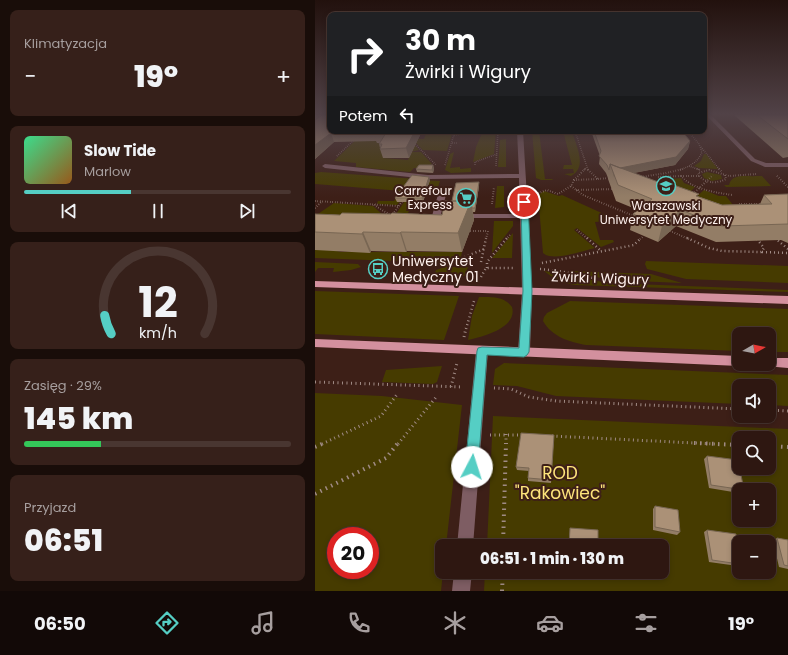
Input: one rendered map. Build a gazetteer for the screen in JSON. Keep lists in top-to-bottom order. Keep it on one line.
{"streets":{"main road":["Żwirki i Wigury"]},"parks":["ROD \"Rakowiec\""],"places":{"school or university":["Warszawski Uniwersytet Medyczny"],"supermarket":["Carrefour Express"],"bus stop":["Uniwersytet Medyczny 01"]},"north":"right","page":{"tile":["Klimatyzacja",["Zasięg · 29%","145 km"],["Przyjazd","06:51"]],"turn":["30 m","Żwirki i Wigury"],"heat":["−","19°","+"],"then":"Potem","song":["Slow Tide","Marlow"],"map_buttons":["+","−"],"limit":"20","trip":"06:51 · 1 min · 130 m","tabs":["06:50","19°"],"gauge":["12","km/h"]}}
